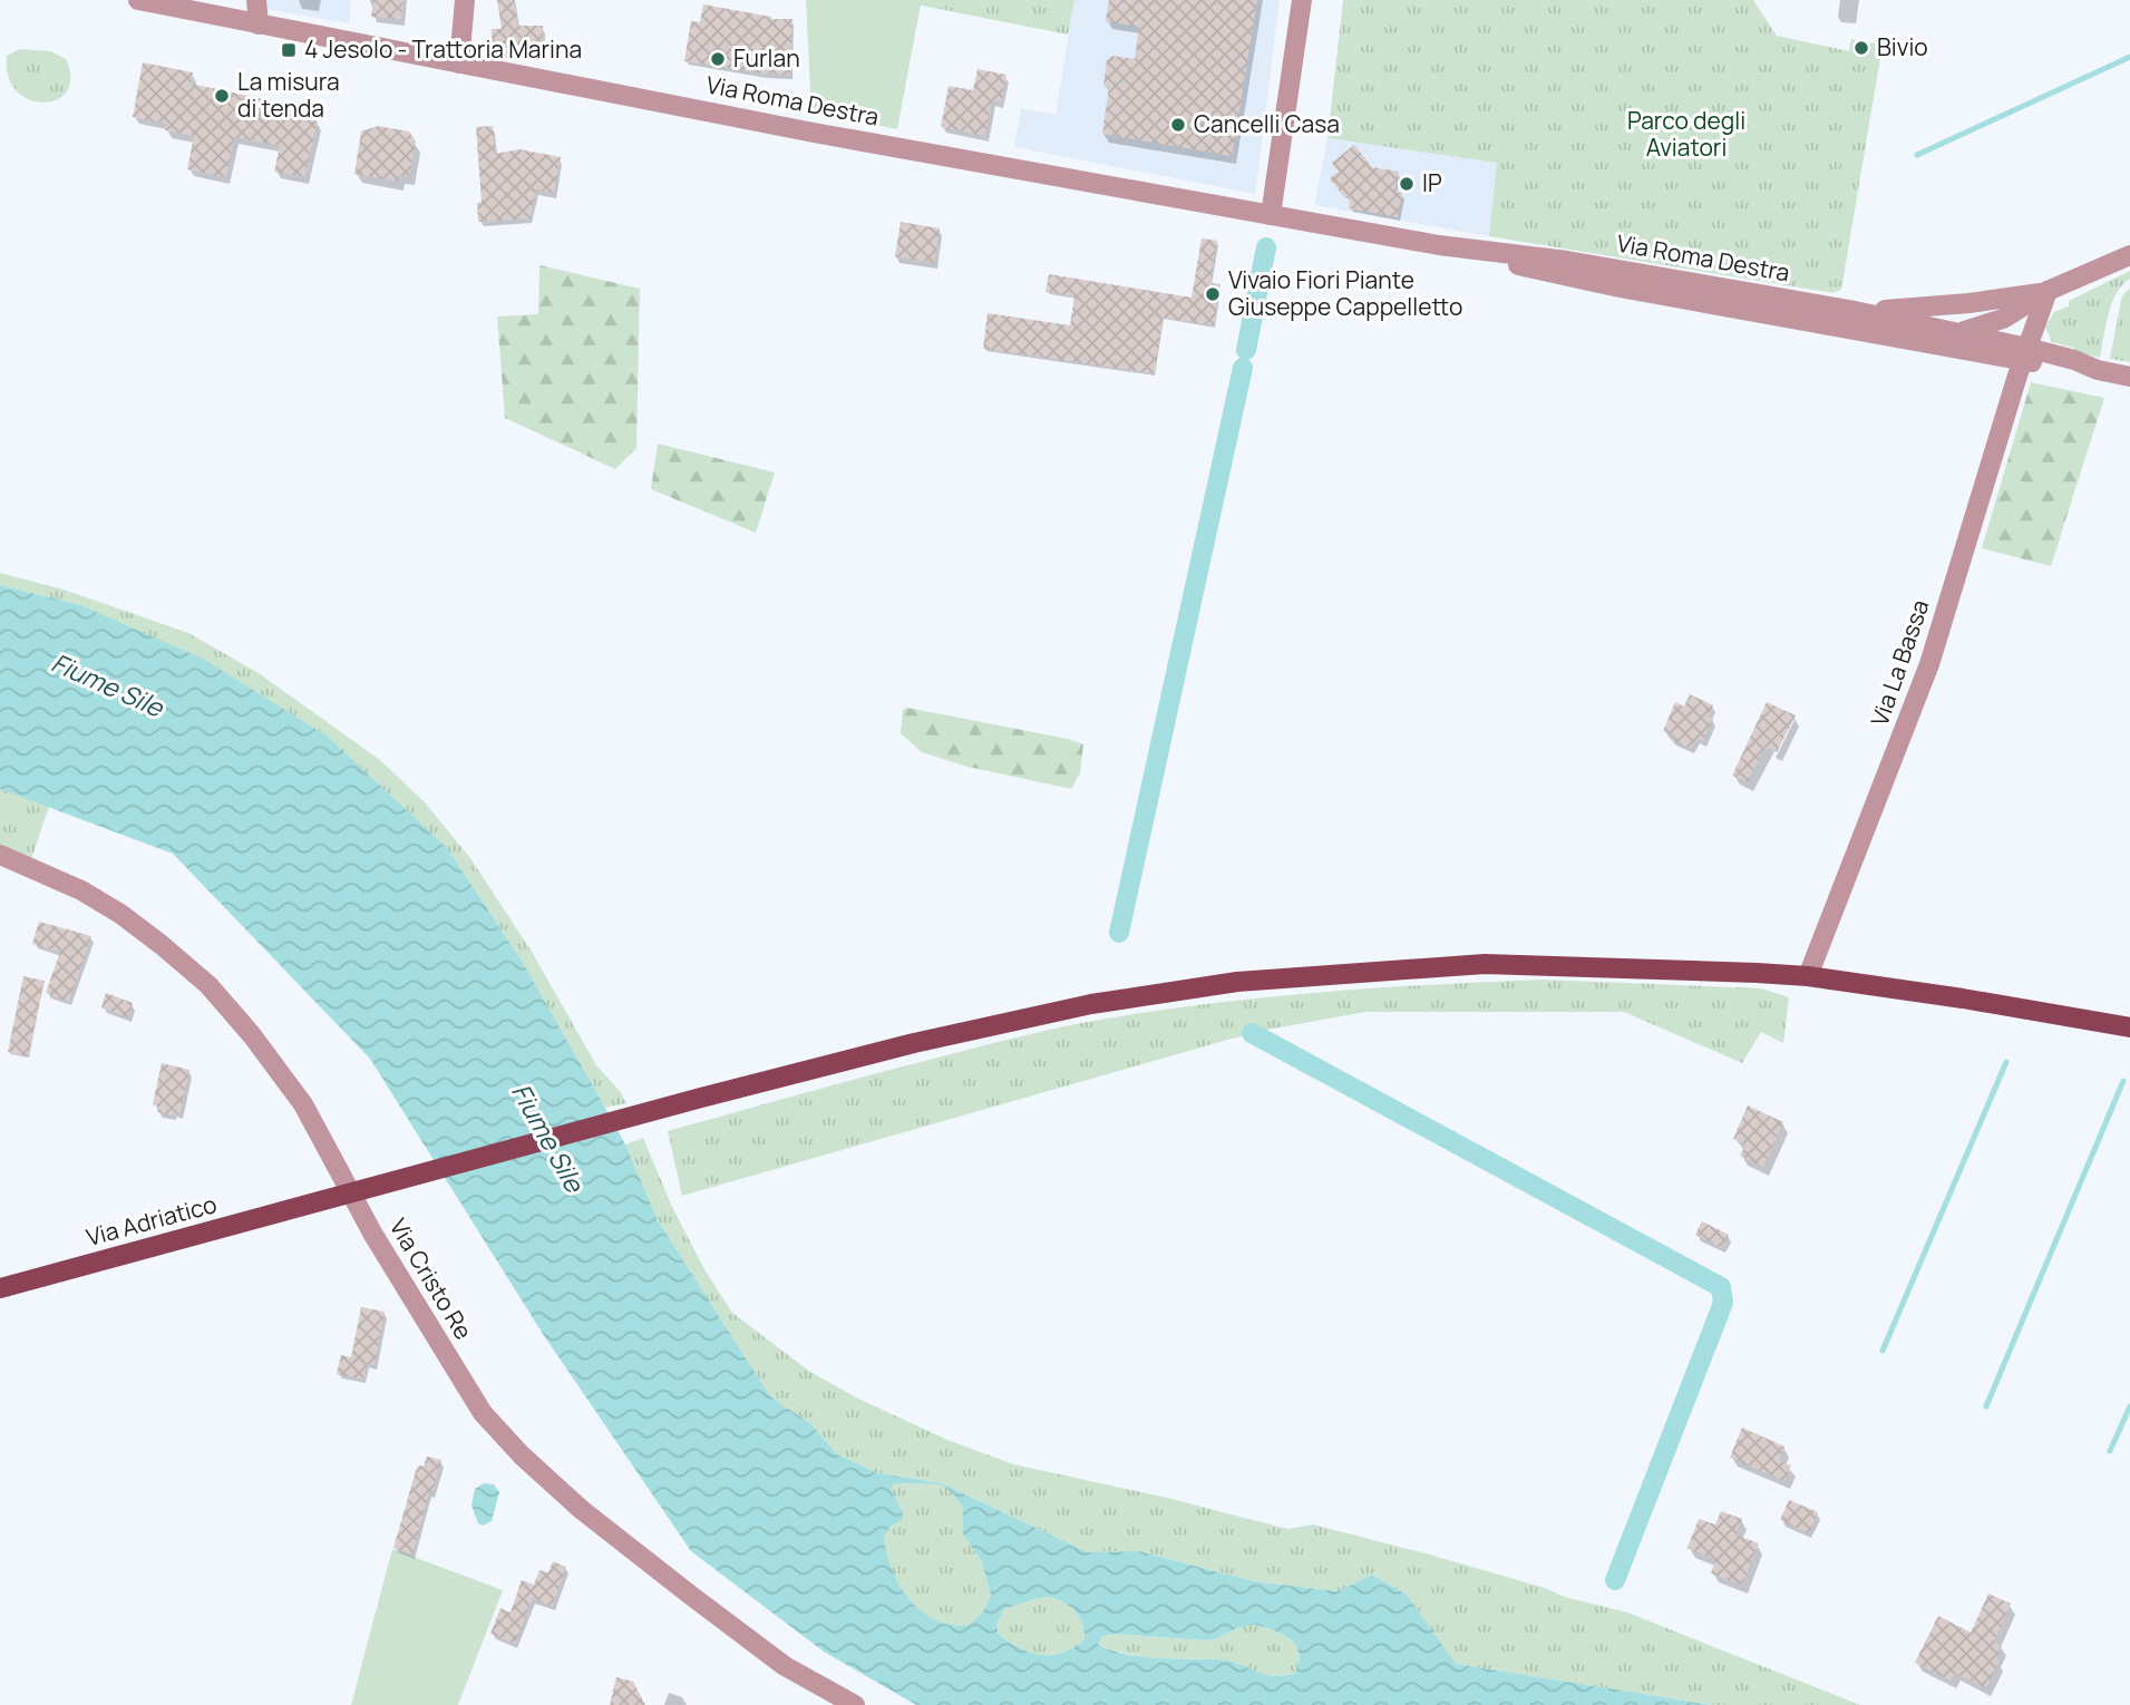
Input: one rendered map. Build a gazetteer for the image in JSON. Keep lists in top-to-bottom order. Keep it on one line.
{"streets":{"main road":["Via Adriatico"],"street":["Via Roma Destra","Via La Bassa","Via Cristo Re"]},"crossings":[["Via Roma Destra","Via La Bassa"],["Via La Bassa","Via Adriatico"]],"water":["Fiume Sile"],"parks":["Parco degli Aviatori"],"places":{"other":["Bivio","Furlan","La misura di tenda","Cancelli Casa","IP","Vivaio Fiori Piante Giuseppe Cappelletto"],"transit":["4 Jesolo - Trattoria Marina"]}}
